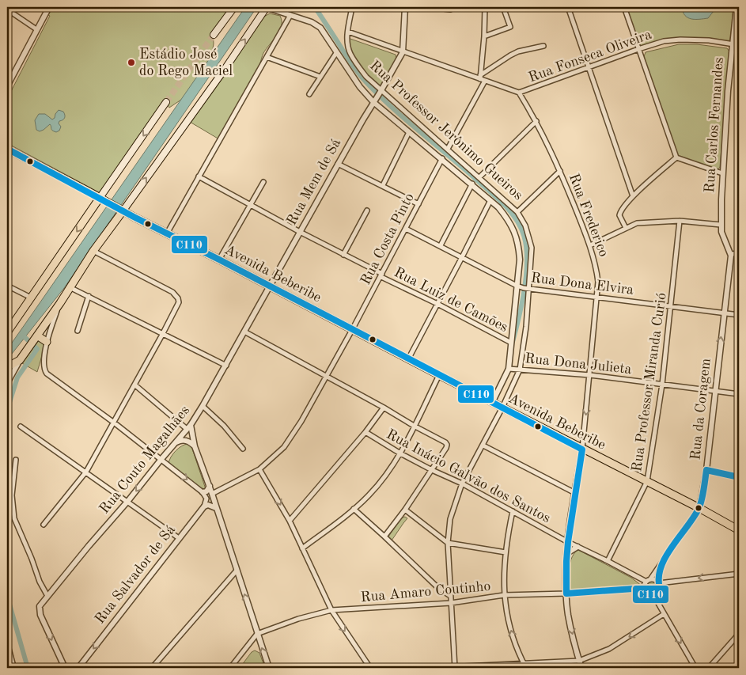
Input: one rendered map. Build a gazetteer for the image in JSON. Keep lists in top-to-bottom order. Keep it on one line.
{"streets":{"main road":["Avenida Beberibe"],"street":["Rua Fonseca Oliveira","Rua Carlos Fernandes","Rua Professor Jerônimo Gueiros","Rua Mem de Sá","Rua Frederico","Rua Costa Pinto","Rua Dona Elvira","Rua Luiz de Camões","Rua Dona Julieta","Rua Professor Miranda Curió","Rua da Coragem","Rua Couto Magalhães","Rua Inácio Galvão dos Santos","Rua Salvador de Sá","Rua Amaro Coutinho"]},"crossings":[["Rua Fonseca Oliveira","Rua Carlos Fernandes"],["Rua Fonseca Oliveira","Rua Frederico"],["Rua Carlos Fernandes","Rua da Coragem"],["Rua Professor Jerônimo Gueiros","Rua Mem de Sá"],["Rua Professor Jerônimo Gueiros","Rua Costa Pinto"],["Rua Professor Jerônimo Gueiros","Avenida Beberibe"],["Rua Professor Jerônimo Gueiros","Rua Dona Elvira"],["Rua Professor Jerônimo Gueiros","Rua Luiz de Camões"],["Rua Professor Jerônimo Gueiros","Rua Dona Julieta"],["Rua Professor Jerônimo Gueiros","Rua Inácio Galvão dos Santos"],["Rua Professor Jerônimo Gueiros","Rua Amaro Coutinho"],["Rua Mem de Sá","Avenida Beberibe"],["Rua Mem de Sá","Rua Luiz de Camões"],["Rua Mem de Sá","Rua Couto Magalhães"],["Rua Frederico","Avenida Beberibe"],["Rua Frederico","Rua Dona Elvira"],["Rua Frederico","Rua Dona Julieta"],["Rua Costa Pinto","Avenida Beberibe"],["Rua Costa Pinto","Rua Luiz de Camões"],["Avenida Beberibe","Rua Professor Miranda Curió"],["Avenida Beberibe","Rua da Coragem"],["Avenida Beberibe","Rua Couto Magalhães"],["Rua Dona Elvira","Rua Professor Miranda Curió"],["Rua Dona Elvira","Rua da Coragem"],["Rua Dona Julieta","Rua Professor Miranda Curió"],["Rua Dona Julieta","Rua da Coragem"],["Rua Professor Miranda Curió","Rua Inácio Galvão dos Santos"],["Rua Inácio Galvão dos Santos","Rua Amaro Coutinho"]],"one_way":["Rua Salvador de Sá"],"places":["Estádio José do Rego Maciel"],"lines":["transit line C110"]}
